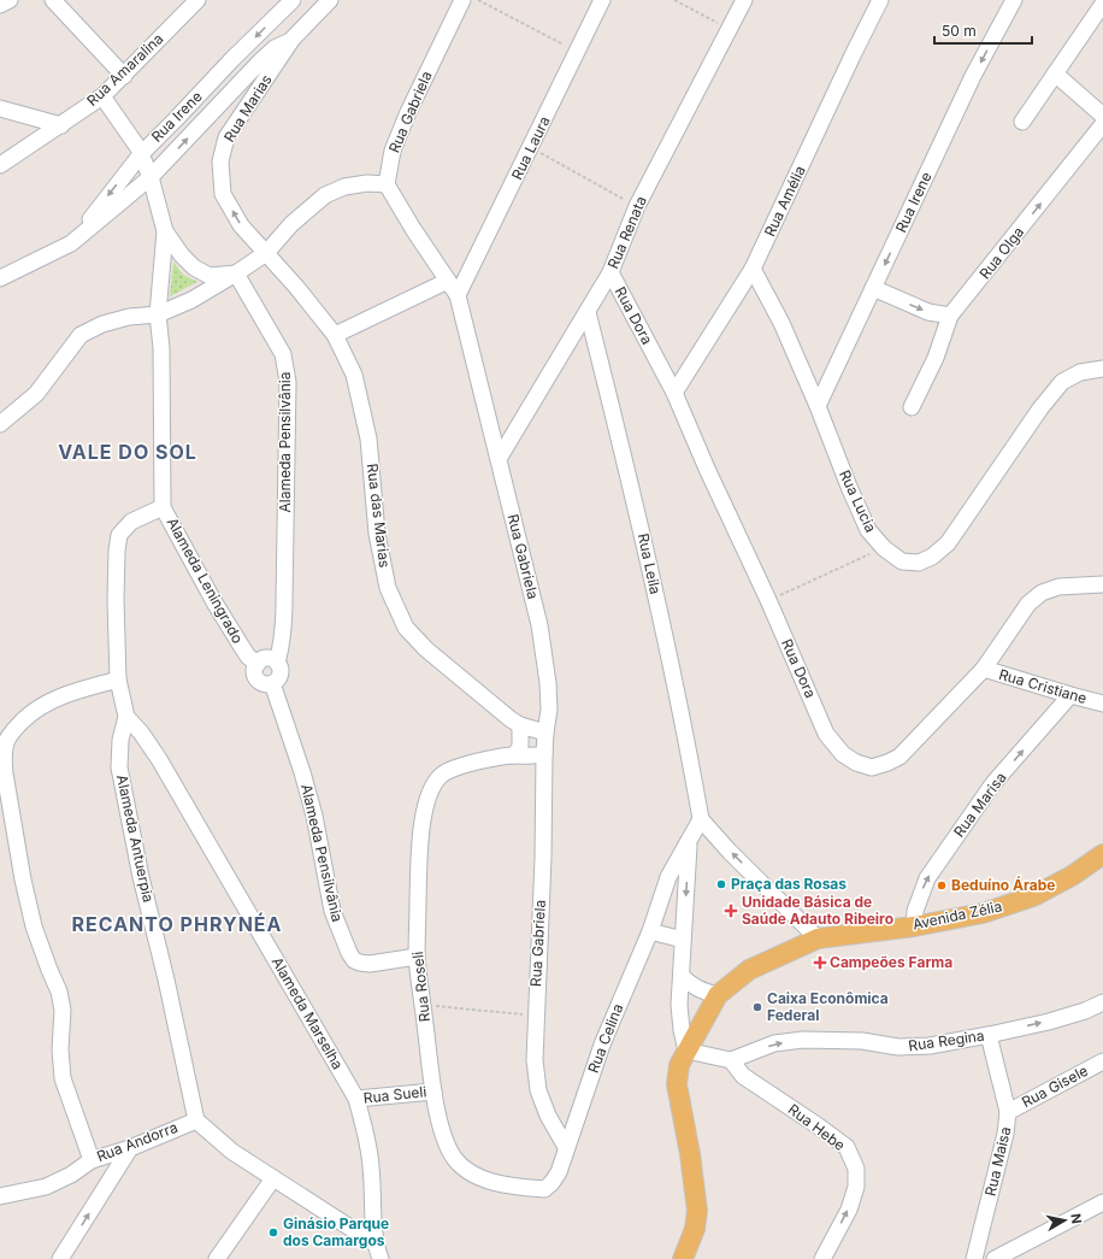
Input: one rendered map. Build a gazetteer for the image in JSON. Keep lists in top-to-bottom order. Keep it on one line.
{"streets":{"main road":["Avenida Zélia"],"street":["Rua Amaralina","Rua Marias","Rua Gabriela","Rua Irene","Rua Laura","Rua Amélia","Rua Renata","Rua Olga","Rua Dora","Alameda Pensilvânia","Rua Lucia","Rua das Marias","Rua Leila","Alameda Leningrado","Rua Cristiane","Rua Marisa","Alameda Antuerpia","Rua Roseli","Alameda Marselha","Rua Celina","Rua Regina","Rua Gisele","Rua Sueli","Rua Hebe","Rua Andorra","Rua Maisa"]},"crossings":[["Rua Marias","Rua Irene"],["Rua Marias","Rua das Marias"],["Rua Gabriela","Rua Laura"],["Rua Gabriela","Rua Renata"],["Rua Gabriela","Rua das Marias"],["Rua Gabriela","Rua Roseli"],["Rua Gabriela","Rua Celina"],["Rua Irene","Rua Lucia"],["Rua Amélia","Rua Dora"],["Rua Amélia","Rua Lucia"],["Rua Renata","Rua Dora"],["Rua Renata","Rua Leila"],["Rua Dora","Rua Cristiane"],["Alameda Pensilvânia","Alameda Leningrado"],["Alameda Pensilvânia","Rua Roseli"],["Rua Leila","Rua Celina"],["Alameda Leningrado","Alameda Antuerpia"],["Rua Cristiane","Rua Marisa"],["Rua Marisa","Avenida Zélia"],["Alameda Antuerpia","Alameda Marselha"],["Alameda Antuerpia","Rua Andorra"],["Rua Roseli","Rua Celina"],["Rua Roseli","Rua Sueli"],["Alameda Marselha","Rua Sueli"],["Rua Regina","Rua Hebe"],["Rua Regina","Rua Maisa"],["Rua Gisele","Rua Maisa"]],"one_way":["Rua Marias","Rua Olga","Rua Marisa","Rua Regina","Rua Hebe"],"districts":["VALE DO SOL","RECANTO PHRYNÉA"],"places":{"other":["Praça das Rosas","Beduíno Árabe","Caixa Econômica Federal","Ginásio Parque dos Camargos"],"health":["Unidade Básica de Saúde Adauto Ribeiro","Campeões Farma"]},"scale_bar":"50 m","north":"right"}
